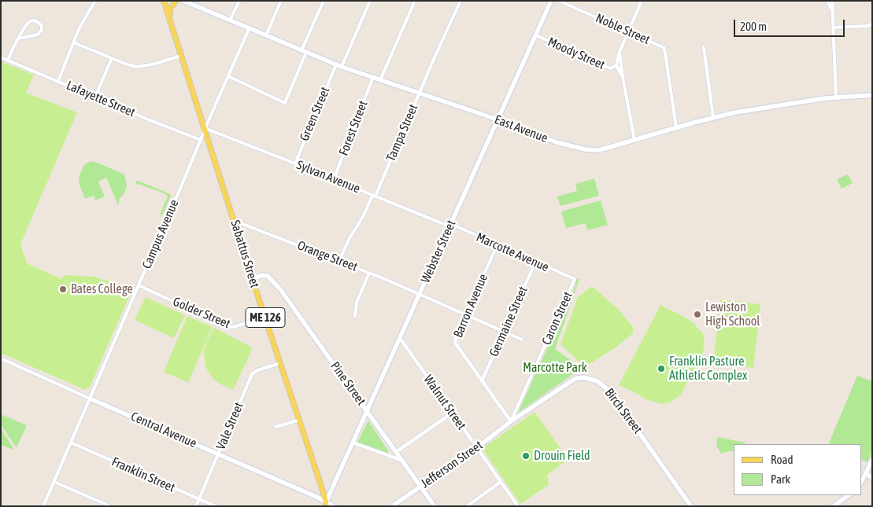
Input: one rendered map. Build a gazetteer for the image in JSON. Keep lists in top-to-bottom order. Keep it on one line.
{"streets":{"main road":["Sabattus Street","ME 126"],"street":["Noble Street","Moody Street","Lafayette Street","Green Street","Forest Street","East Avenue","Tampa Street","Sylvan Avenue","Campus Avenue","Webster Street","Marcotte Avenue","Orange Street","Barron Avenue","Golder Street","Caron Street","Germaine Street","Pine Street","Walnut Street","Birch Street","Vale Street","Central Avenue","Jefferson Street","Franklin Street"]},"crossings":[["Noble Street","East Avenue"],["Moody Street","Webster Street"],["Lafayette Street","Campus Avenue"],["Green Street","East Avenue"],["Green Street","Sylvan Avenue"],["Forest Street","East Avenue"],["Forest Street","Sylvan Avenue"],["East Avenue","Tampa Street"],["East Avenue","Campus Avenue"],["East Avenue","Webster Street"],["Tampa Street","Sylvan Avenue"],["Tampa Street","Orange Street"],["Sylvan Avenue","Campus Avenue"],["Sylvan Avenue","Webster Street"],["Sylvan Avenue","Marcotte Avenue"],["Sylvan Avenue","Sabattus Street"],["Campus Avenue","Sabattus Street"],["Campus Avenue","Golder Street"],["Campus Avenue","Central Avenue"],["Campus Avenue","Franklin Street"],["Webster Street","Marcotte Avenue"],["Webster Street","Sabattus Street"],["Webster Street","Orange Street"],["Webster Street","Pine Street"],["Webster Street","Walnut Street"],["Webster Street","Central Avenue"],["Marcotte Avenue","Barron Avenue"],["Marcotte Avenue","Caron Street"],["Marcotte Avenue","Germaine Street"],["Sabattus Street","Orange Street"],["Sabattus Street","Golder Street"],["Sabattus Street","Pine Street"],["Sabattus Street","Vale Street"],["Sabattus Street","Central Avenue"],["Orange Street","Barron Avenue"],["Orange Street","Germaine Street"],["Barron Avenue","Caron Street"],["Barron Avenue","Germaine Street"],["Barron Avenue","Birch Street"],["Barron Avenue","Jefferson Street"],["Caron Street","Birch Street"],["Caron Street","Jefferson Street"],["Pine Street","Jefferson Street"],["Walnut Street","Jefferson Street"],["Birch Street","Jefferson Street"],["Vale Street","Central Avenue"],["Vale Street","Franklin Street"]],"parks":["Marcotte Park"],"places":["Bates College","Lewiston High School","Franklin Pasture Athletic Complex","Drouin Field"],"legend":["Road","Park"],"scale_bar":"200 m"}
